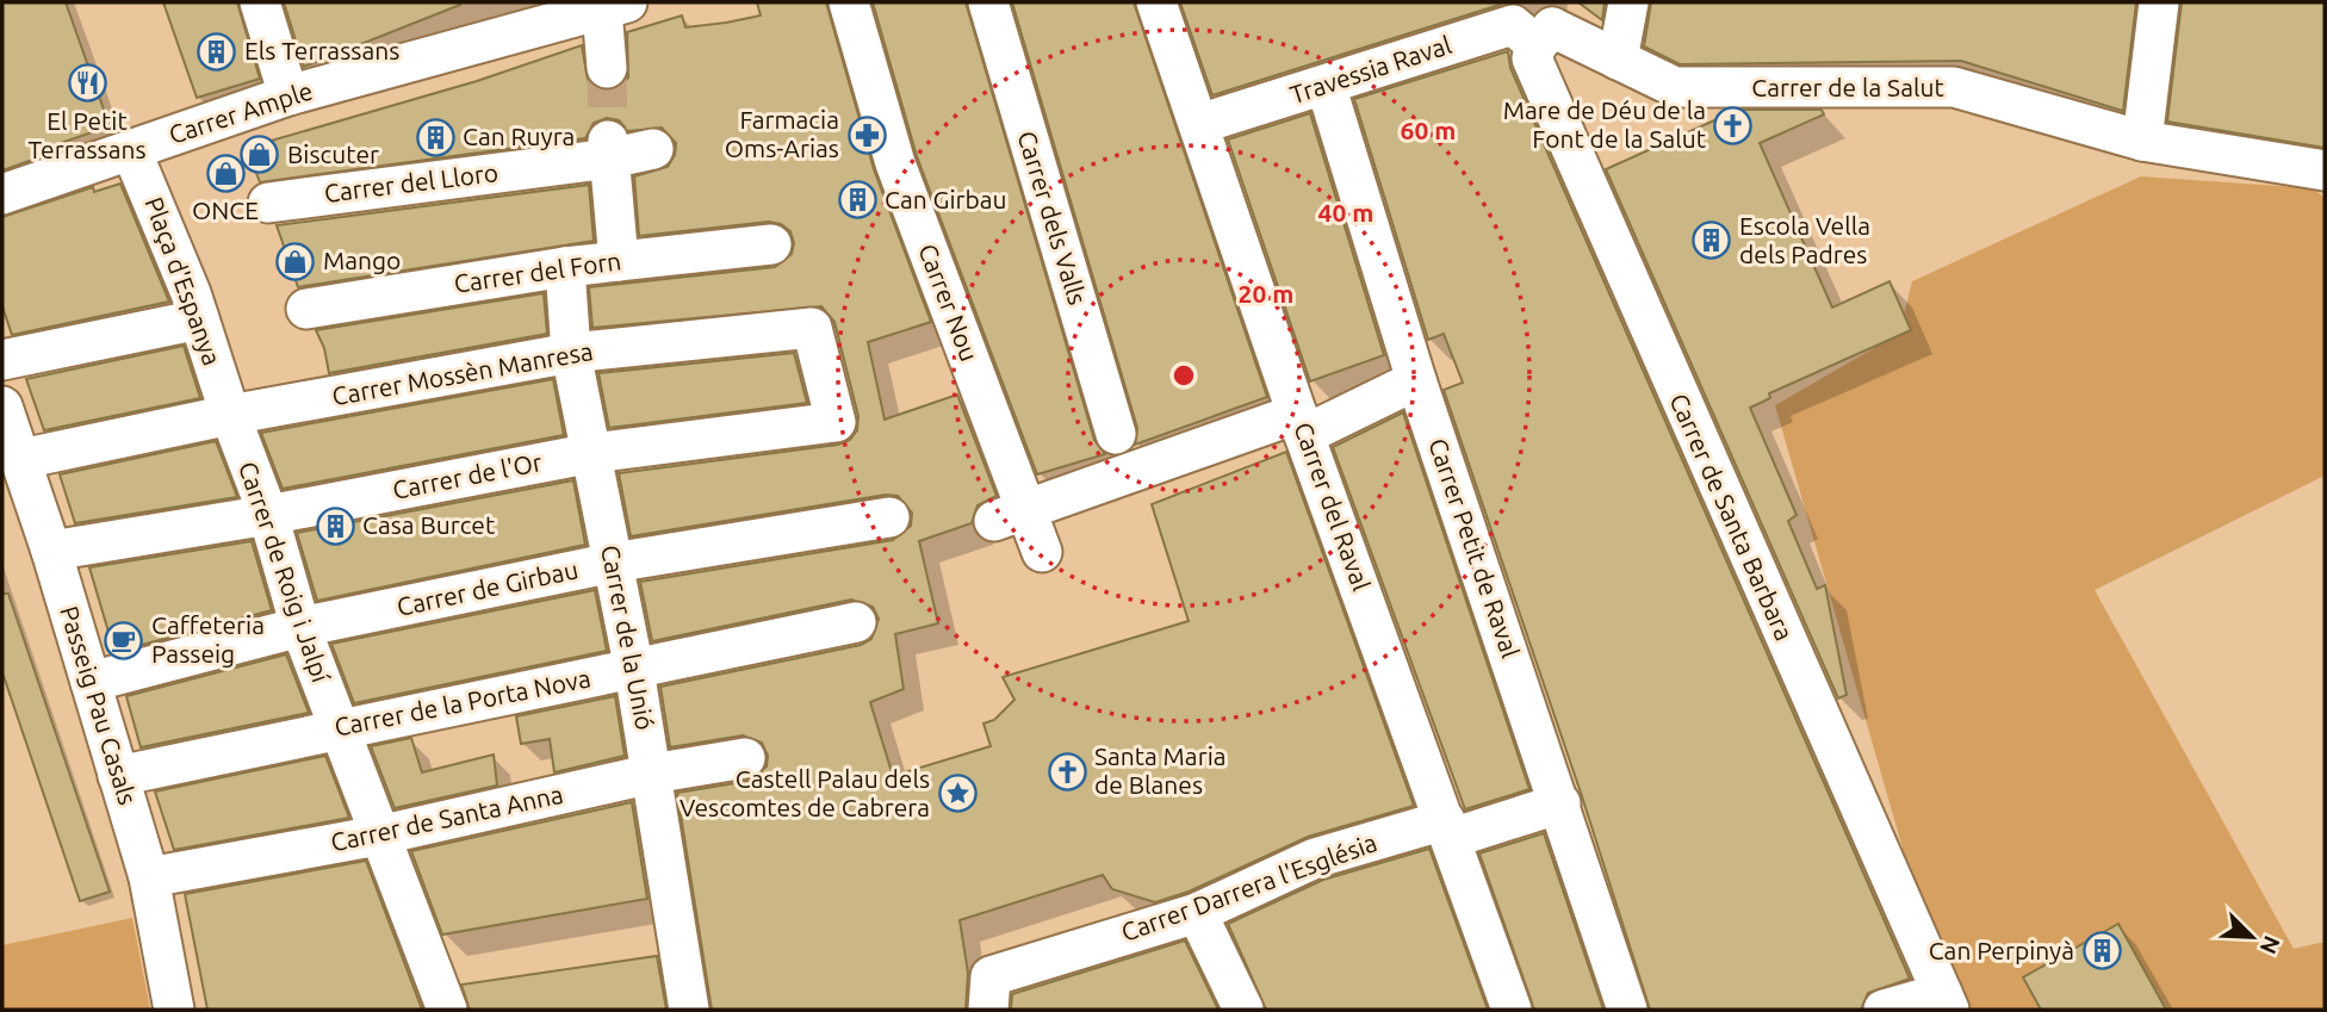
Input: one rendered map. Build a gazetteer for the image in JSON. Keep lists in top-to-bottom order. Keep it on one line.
{"streets":{"street":["Travessia Raval","Carrer de la Salut","Carrer Ample","Carrer del Lloro","Carrer dels Valls","Carrer del Forn","Plaça d'Espanya","Carrer Nou","Carrer Mossèn Manresa","Carrer de l'Or","Carrer del Raval","Carrer de Santa Barbara","Carrer Petit de Raval","Carrer de Roig i Jalpí","Carrer de Girbau","Carrer de la Unió","Carrer de la Porta Nova","Passeig Pau Casals","Carrer de Santa Anna","Carrer Darrera l'Església"]},"crossings":[["Travessia Raval","Carrer de la Salut"],["Travessia Raval","Carrer del Raval"],["Travessia Raval","Carrer de Santa Barbara"],["Travessia Raval","Carrer Petit de Raval"],["Carrer de la Salut","Carrer de Santa Barbara"],["Carrer Ample","Plaça d'Espanya"],["Carrer del Forn","Carrer de la Unió"],["Plaça d'Espanya","Carrer Mossèn Manresa"],["Plaça d'Espanya","Carrer de Roig i Jalpí"],["Carrer Mossèn Manresa","Carrer de l'Or"],["Carrer Mossèn Manresa","Carrer de Roig i Jalpí"],["Carrer Mossèn Manresa","Carrer de la Unió"],["Carrer Mossèn Manresa","Passeig Pau Casals"],["Carrer de l'Or","Carrer de Roig i Jalpí"],["Carrer de l'Or","Carrer de la Unió"],["Carrer de l'Or","Passeig Pau Casals"],["Carrer del Raval","Carrer Darrera l'Església"],["Carrer Petit de Raval","Carrer Darrera l'Església"],["Carrer de Roig i Jalpí","Carrer de Girbau"],["Carrer de Roig i Jalpí","Carrer de la Porta Nova"],["Carrer de Roig i Jalpí","Carrer de Santa Anna"],["Carrer de Girbau","Carrer de la Unió"],["Carrer de Girbau","Passeig Pau Casals"],["Carrer de la Unió","Carrer de la Porta Nova"],["Carrer de la Unió","Carrer de Santa Anna"],["Carrer de la Porta Nova","Passeig Pau Casals"],["Passeig Pau Casals","Carrer de Santa Anna"]],"places":{"building":["Els Terrassans","Can Ruyra","Can Girbau","Escola Vella dels Padres","Casa Burcet","Can Perpinyà"],"restaurant":["El Petit Terrassans"],"church":["Mare de Déu de la Font de la Salut","Santa Maria de Blanes"],"pharmacy":["Farmacia Oms-Arias"],"shop":["Biscuter","ONCE","Mango"],"cafe":["Caffeteria Passeig"],"place":["Castell Palau dels Vescomtes de Cabrera"]},"north":"bottom right","rings":["60 m","40 m","20 m"]}
